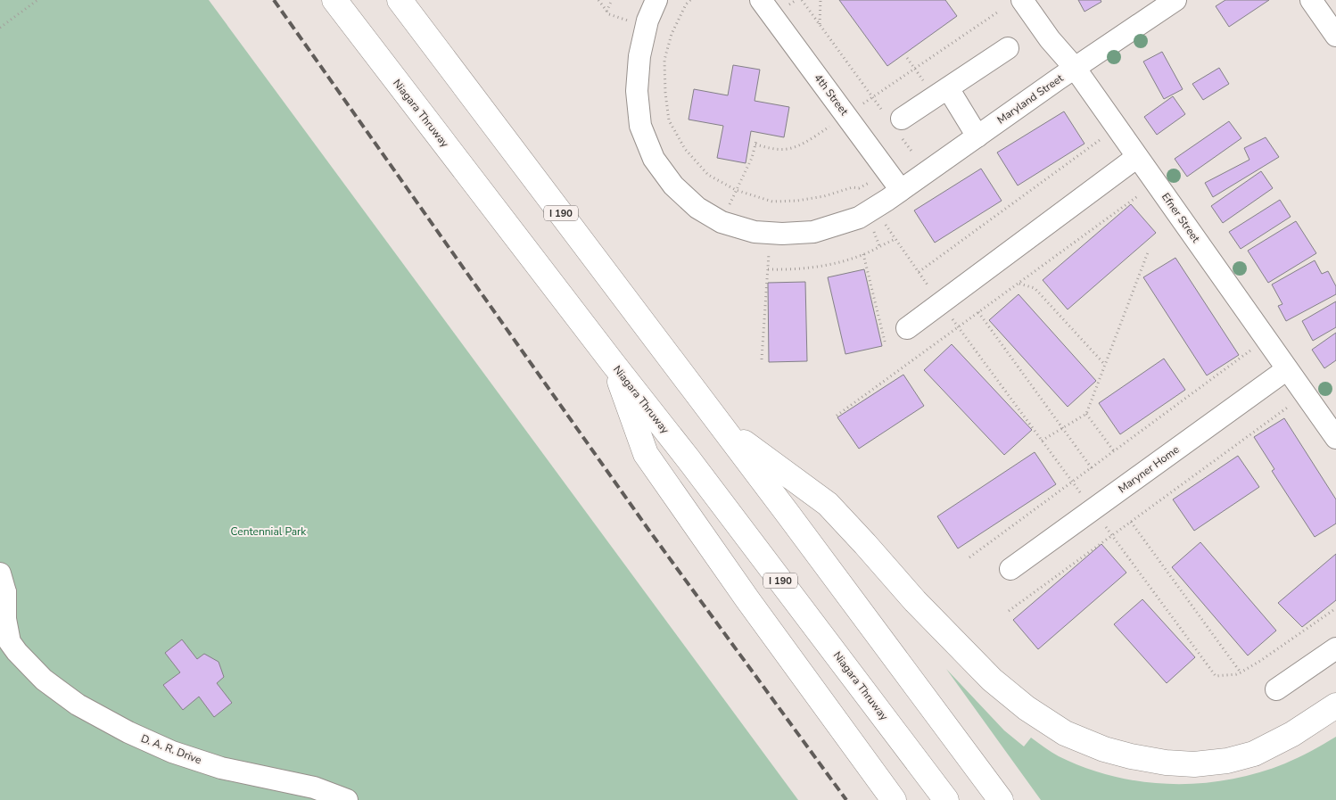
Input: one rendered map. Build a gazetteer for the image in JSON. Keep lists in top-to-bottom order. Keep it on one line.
{"streets":{"highway":["Niagara Thruway","I 190"],"street":["4th Street","Maryland Street","Efner Street","Maryner Home","D. A. R. Drive"]},"crossings":[["4th Street","Maryland Street"],["Maryland Street","Efner Street"],["Efner Street","Maryner Home"]],"parks":["Centennial Park"]}
